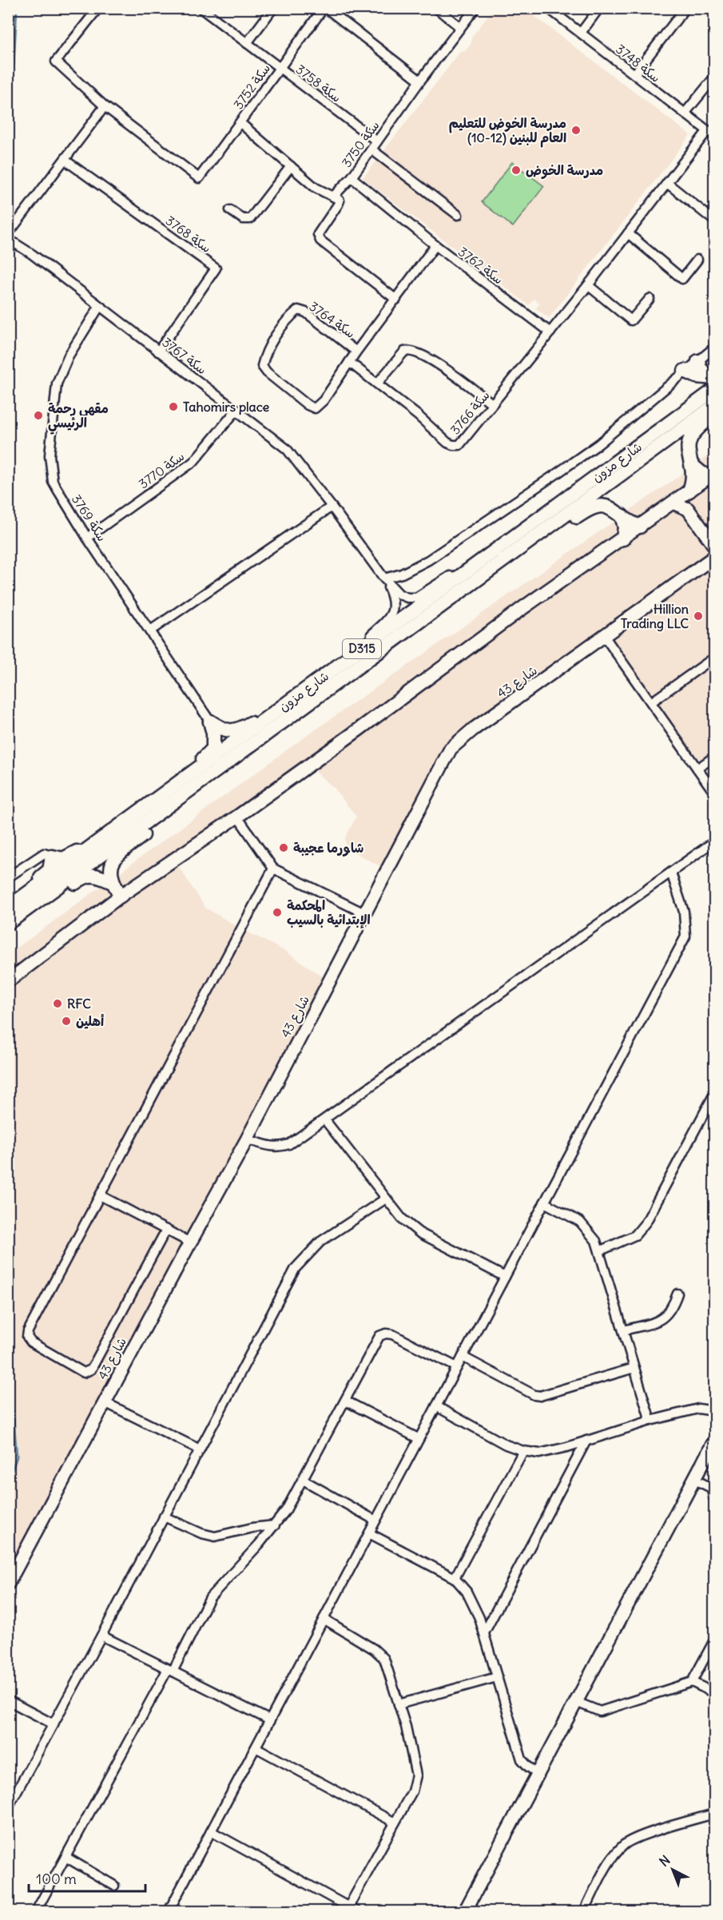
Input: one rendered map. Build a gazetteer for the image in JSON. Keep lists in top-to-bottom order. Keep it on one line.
{"streets":{"main road":["شارع مزون","D315"],"street":["سكة 3748","سكة 3758","سكة 3752","سكة 3750","سكة 3768","سكة 3762","سكة 3764","سكة 3767","سكة 3766","سكة 3770","سكة 3769","شارع 43"]},"crossings":[["سكة 3758","سكة 3752"],["سكة 3758","سكة 3750"],["سكة 3750","سكة 3762"],["سكة 3768","سكة 3767"],["سكة 3762","سكة 3764"],["سكة 3762","سكة 3766"],["سكة 3764","سكة 3766"],["سكة 3767","سكة 3770"],["سكة 3767","سكة 3769"],["سكة 3770","سكة 3769"]],"places":["مدرسة الخوض للتعليم العام للبنين (12-10)","مدرسة الخوض","Tahomirs place","مقهي رحمة الرئيسي","Hillion Trading LLC","شاورما عجيبة","المحكمة الإبتدائية بالسيب","RFC","أهلين"],"scale_bar":"100 m","north":"top left"}
